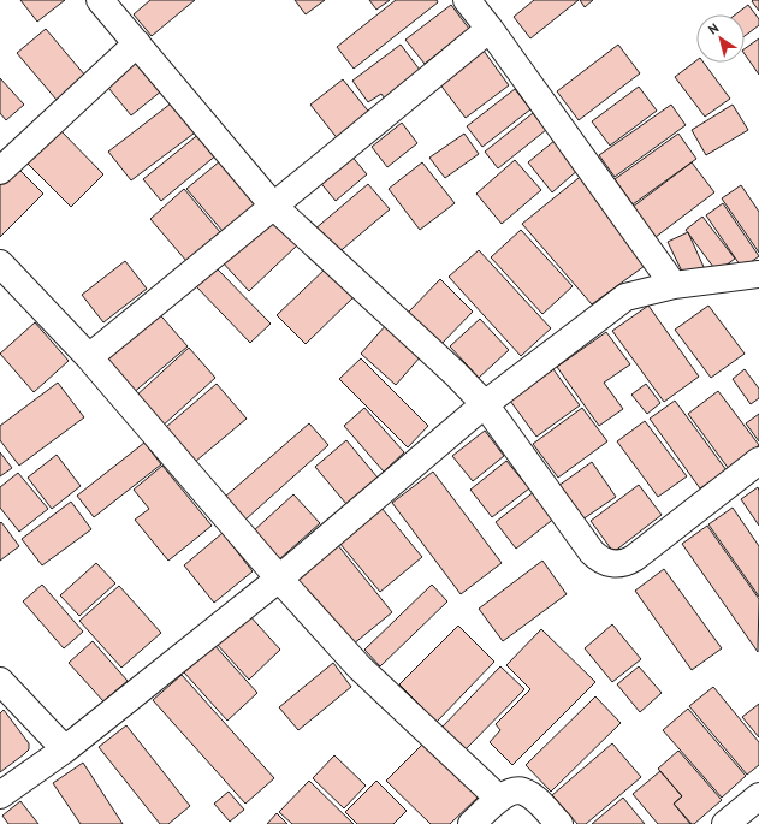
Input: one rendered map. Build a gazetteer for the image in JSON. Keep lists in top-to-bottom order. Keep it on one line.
{"north":"top left"}
